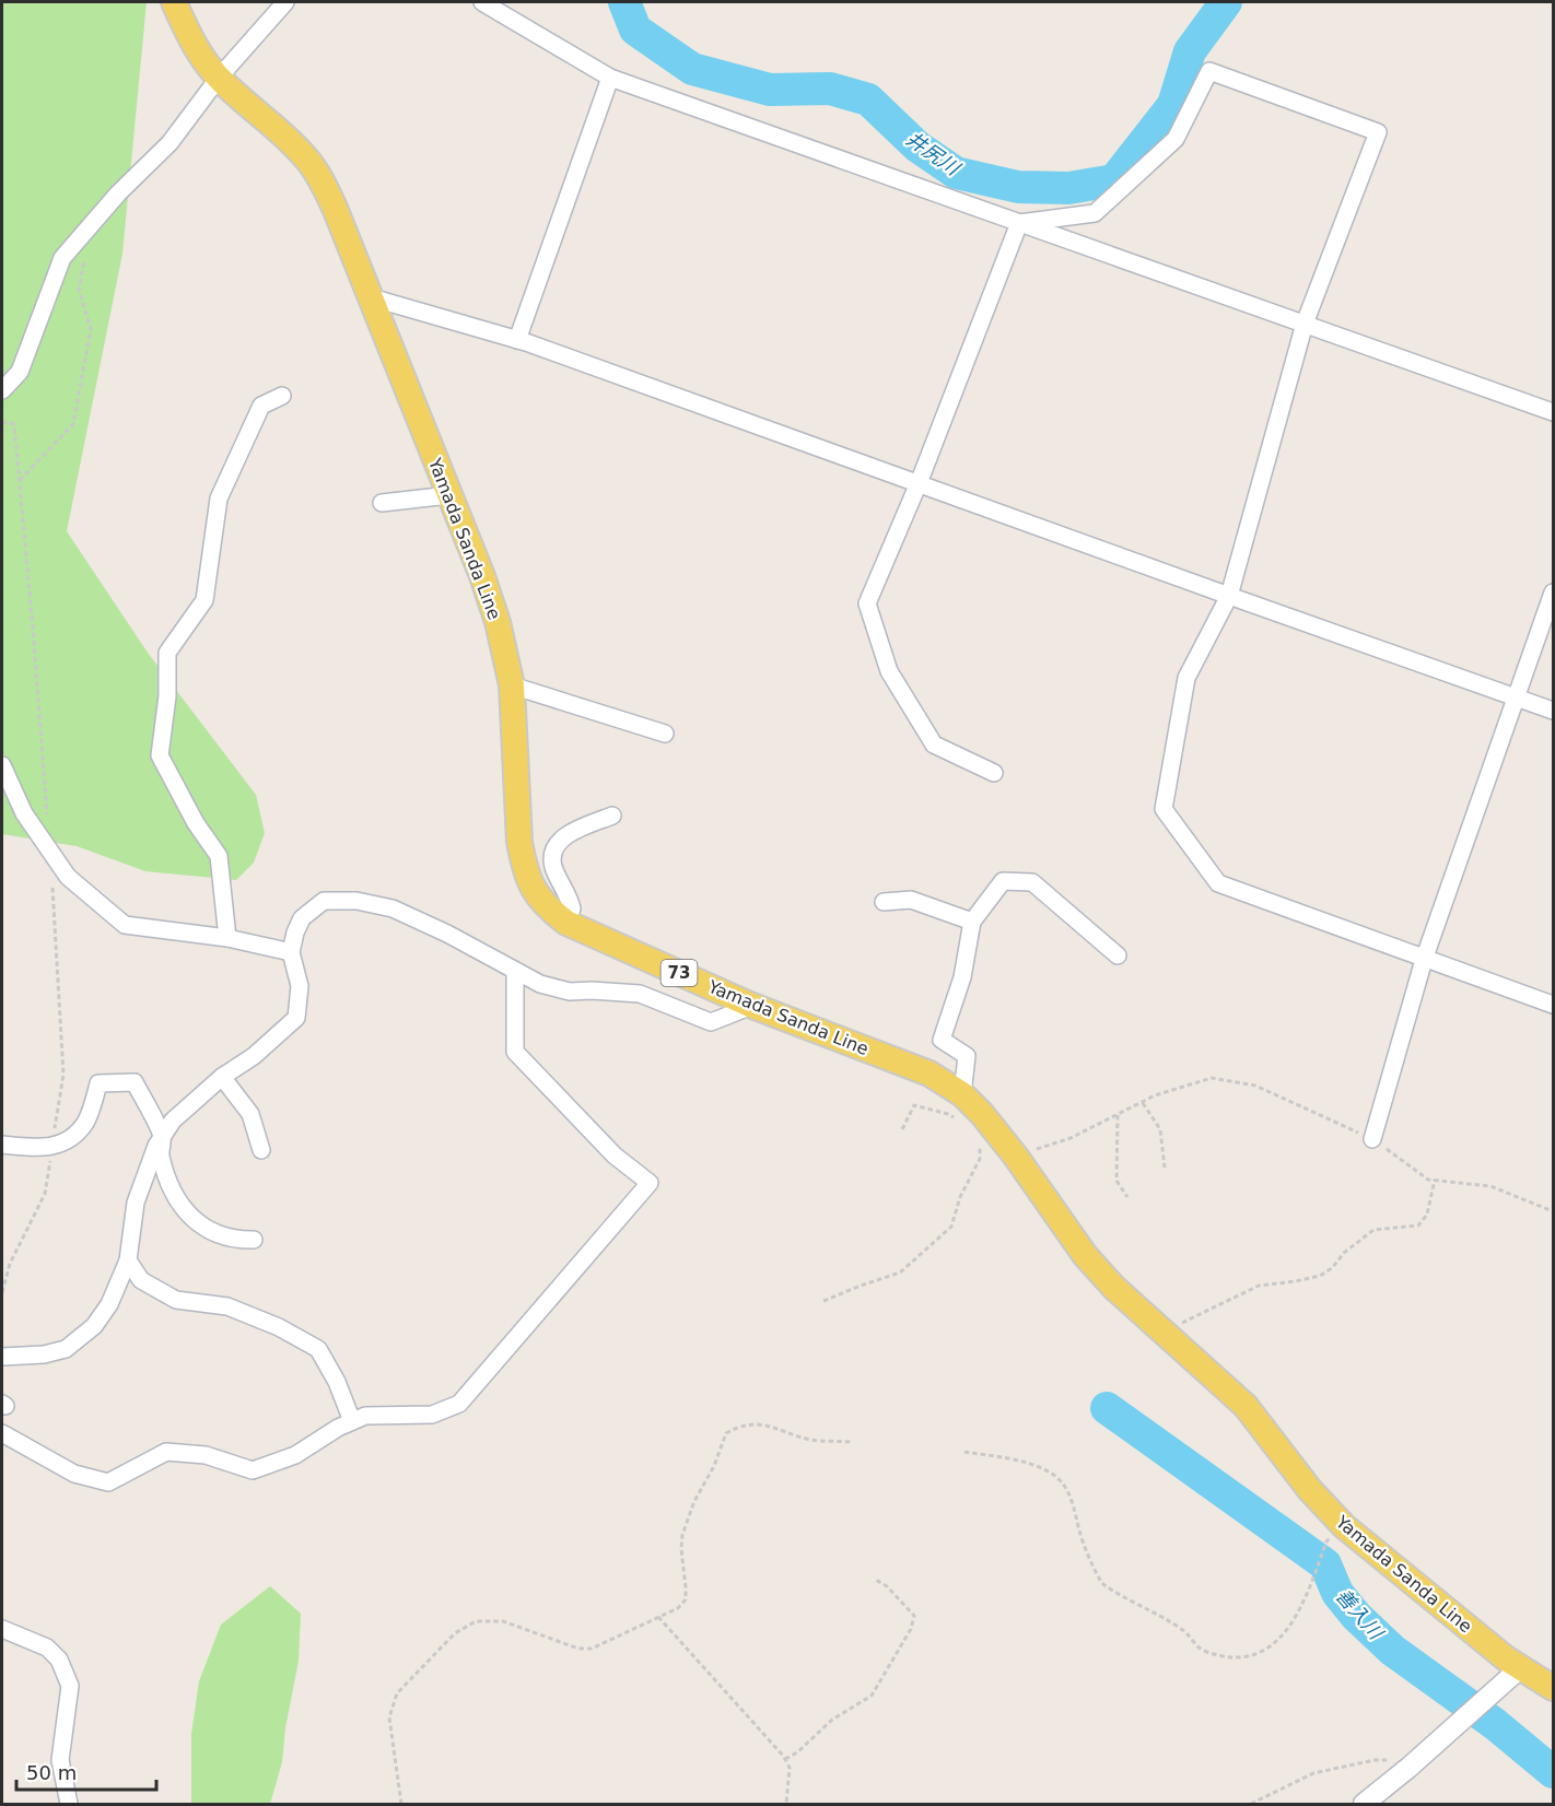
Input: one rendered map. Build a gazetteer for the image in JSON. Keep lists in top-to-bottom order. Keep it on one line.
{"streets":{"main road":["Yamada Sanda Line","73"]},"water":["井尻川","善入川"],"scale_bar":"50 m"}
